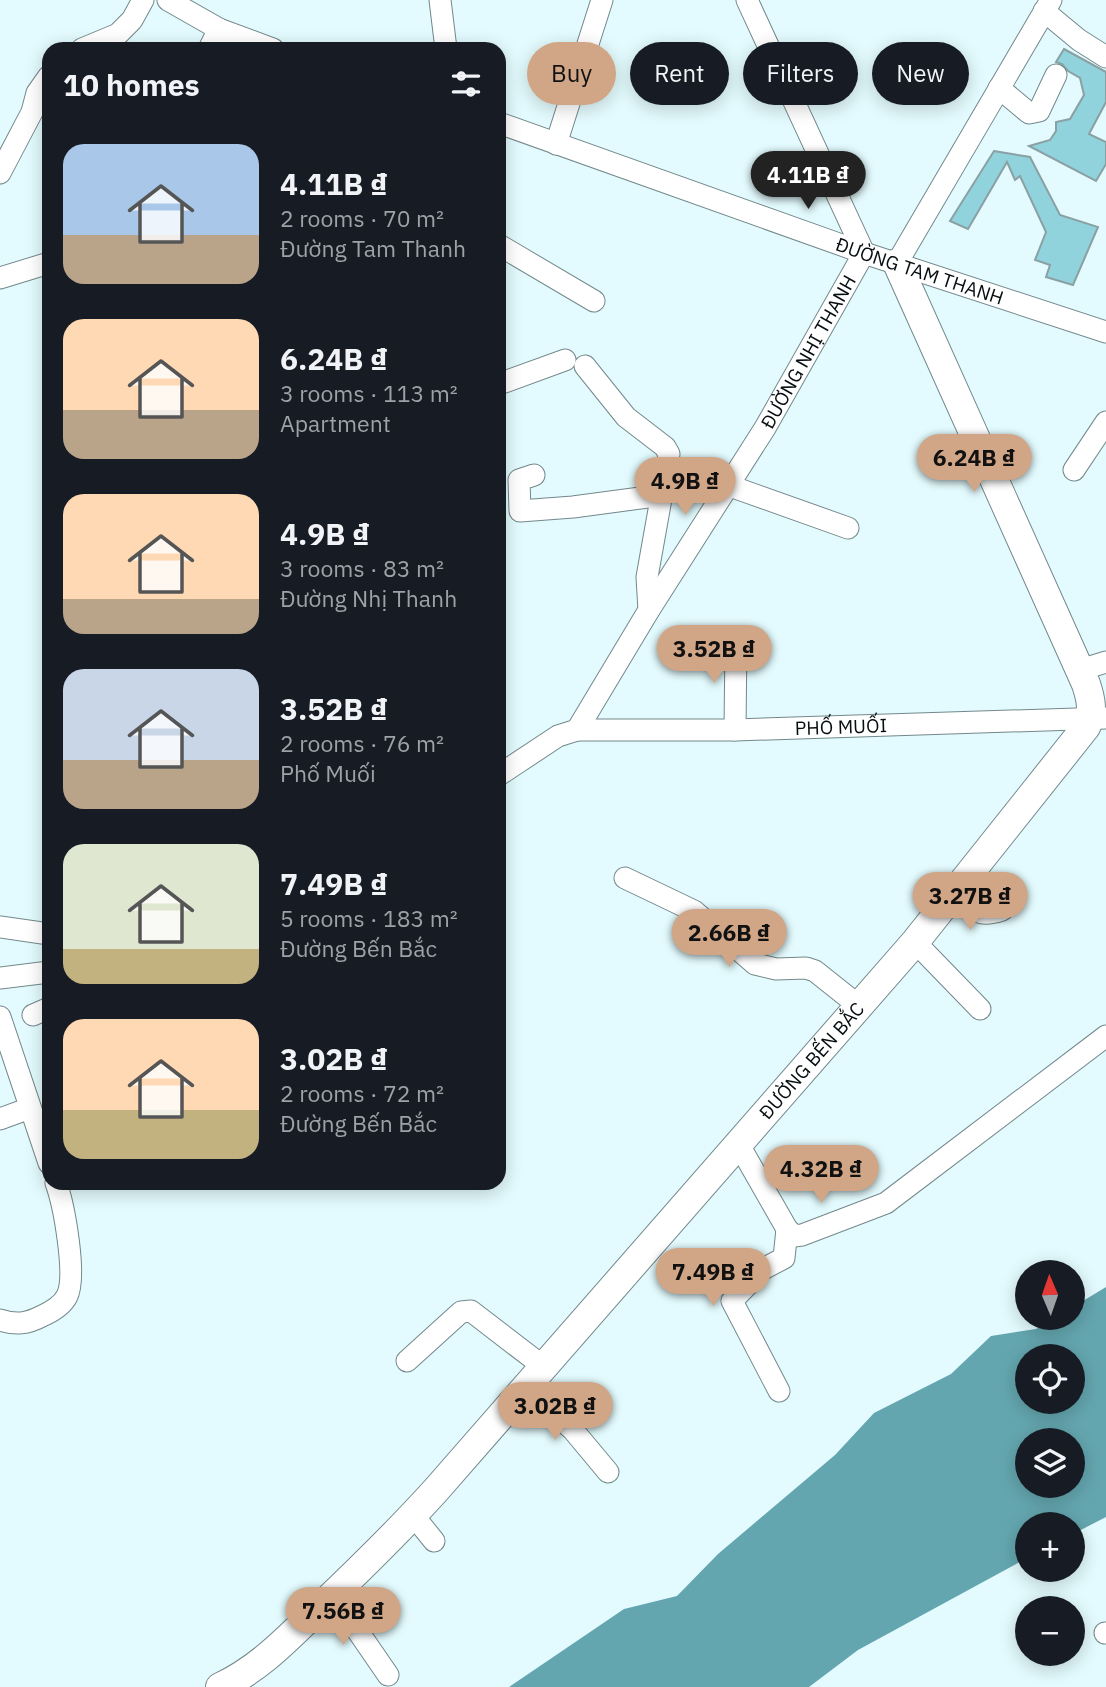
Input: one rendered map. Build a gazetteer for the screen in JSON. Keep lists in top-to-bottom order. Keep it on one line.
{"streets":{"main road":["ĐƯỜNG BẾN BẮC"],"street":["ĐƯỜNG TAM THANH","ĐƯỜNG NHỊ THANH","PHỐ MUỐI"]},"crossings":[["ĐƯỜNG TAM THANH","ĐƯỜNG NHỊ THANH"],["ĐƯỜNG NHỊ THANH","PHỐ MUỐI"],["PHỐ MUỐI","ĐƯỜNG BẾN BẮC"]],"north":"top","page":{"chip":["Buy","Rent","Filters","New"],"heading":"10 homes","list":[{"name":"4.11B ₫","note":"2 rooms · 70 m² · Đường Tam Thanh"},{"name":"6.24B ₫","note":"3 rooms · 113 m² · Apartment"},{"name":"4.9B ₫","note":"3 rooms · 83 m² · Đường Nhị Thanh"},{"name":"3.52B ₫","note":"2 rooms · 76 m² · Phố Muối"},{"name":"7.49B ₫","note":"5 rooms · 183 m² · Đường Bến Bắc"},{"name":"3.02B ₫","note":"2 rooms · 72 m² · Đường Bến Bắc"}],"price":["4.11B ₫","6.24B ₫","4.9B ₫","3.52B ₫","3.27B ₫","2.66B ₫","4.32B ₫","7.49B ₫","3.02B ₫","7.56B ₫"],"map_buttons":["+","−"]}}
